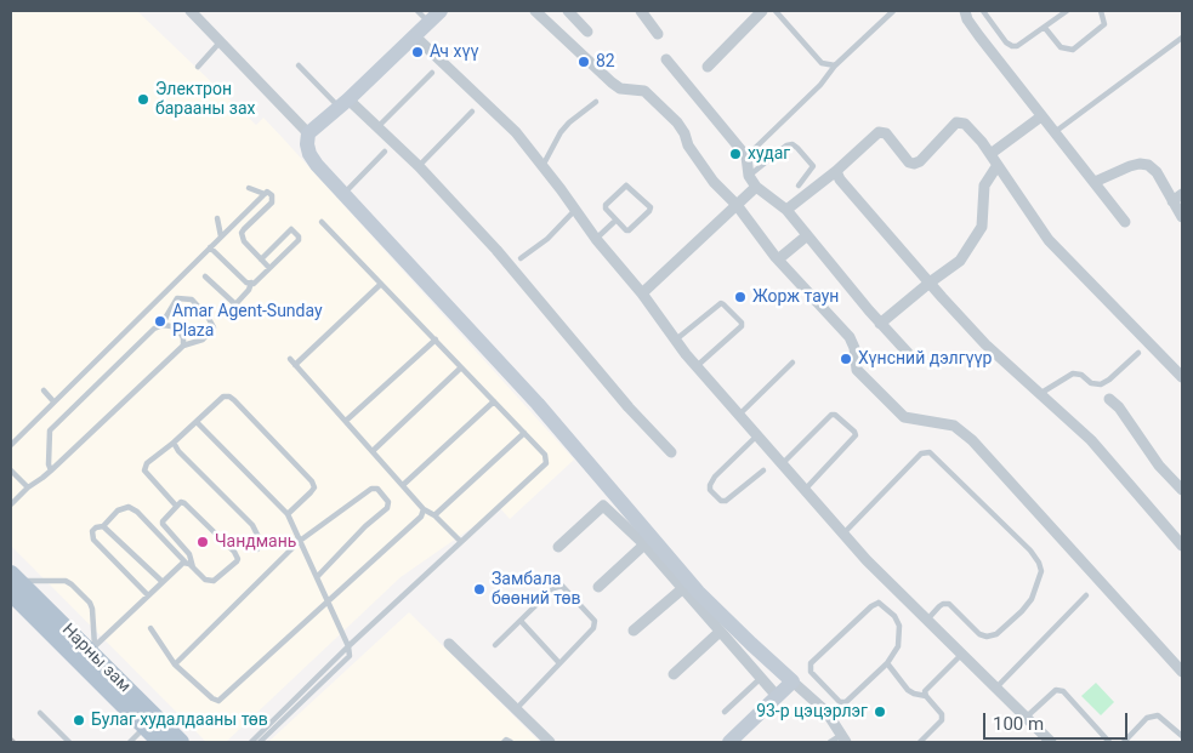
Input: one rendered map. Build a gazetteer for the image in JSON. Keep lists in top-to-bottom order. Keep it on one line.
{"streets":{"main road":["Нарны зам"]},"places":["Ач хүү","82","Электрон барааны зах","худаг","Жорж таун","Amar Agent-Sunday Plaza","Хүнсний дэлгүүр","Чандмань","Замбала бөөний төв","93-р цэцэрлэг","Булаг худалдааны төв"],"scale_bar":"100 m"}
